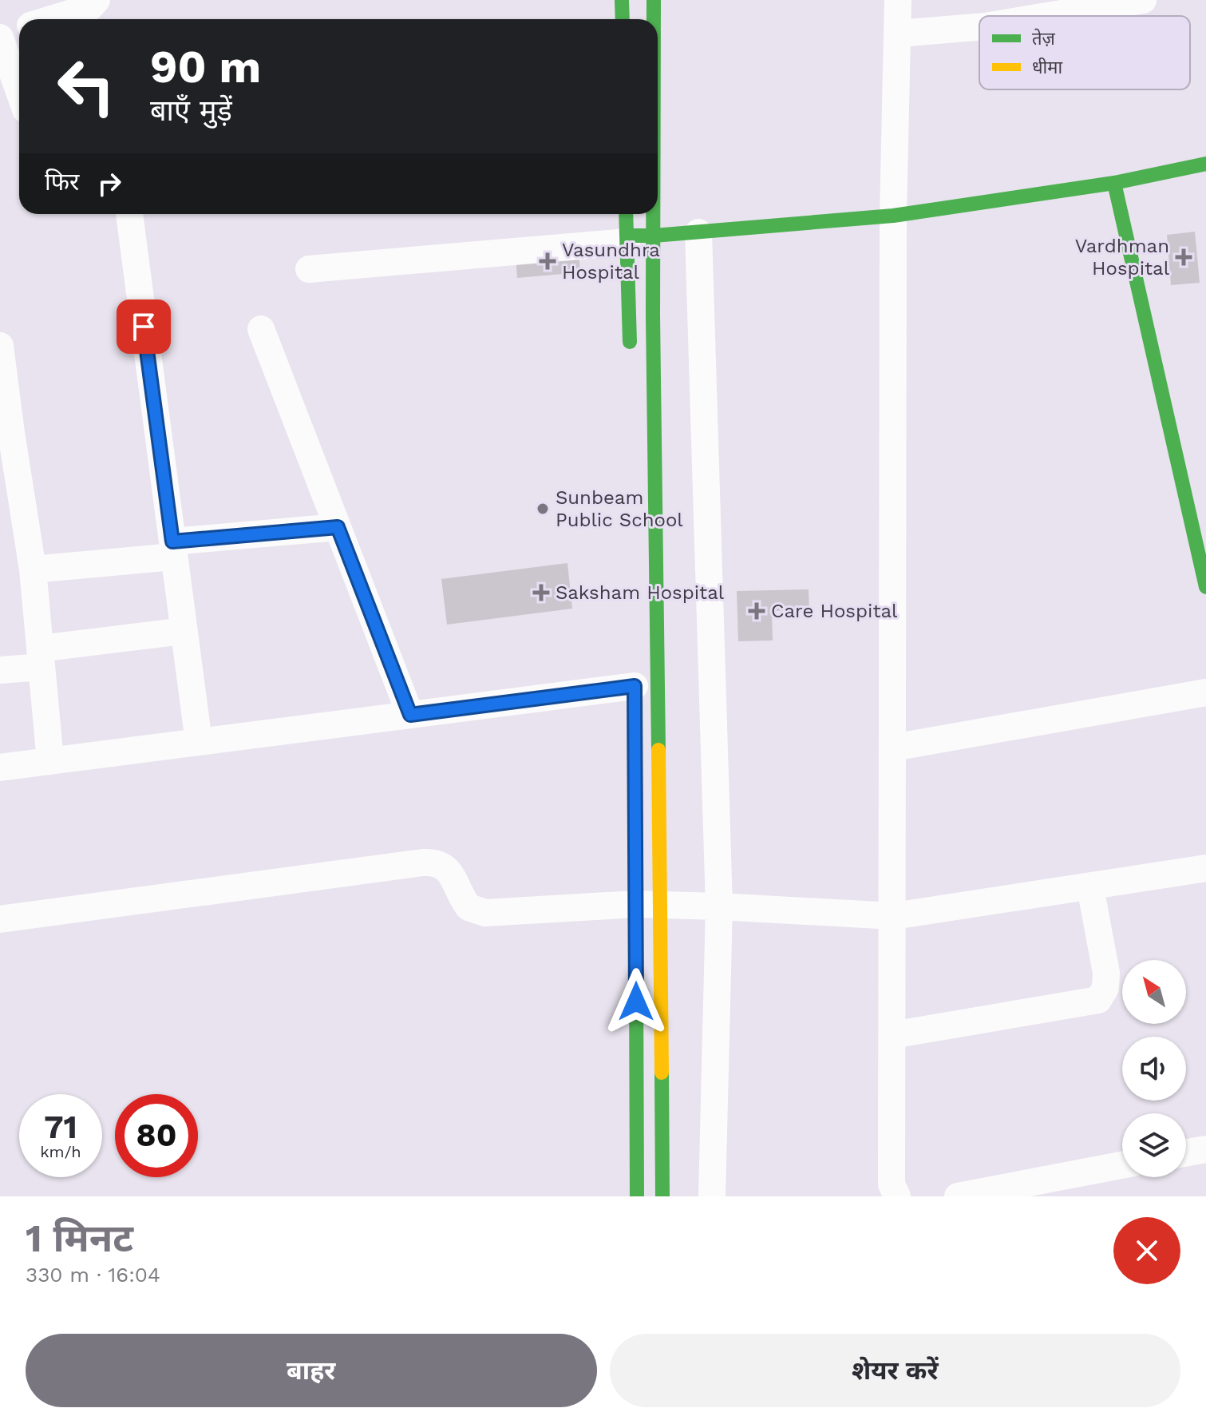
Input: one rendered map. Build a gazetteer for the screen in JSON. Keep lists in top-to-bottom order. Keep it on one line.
{"places":{"health":["Vardhman Hospital","Vasundhra Hospital","Saksham Hospital","Care Hospital"],"other":["Sunbeam Public School"]},"legend":["तेज़","धीमा"],"north":"top left","page":{"turn":["90 m","बाएँ मुड़ें"],"then":"फिर","speed":"71 km/h","limit":"80","heading":["1 मिनट","330 m · 16:04"],"buttons":["बाहर","शेयर करें"]}}
